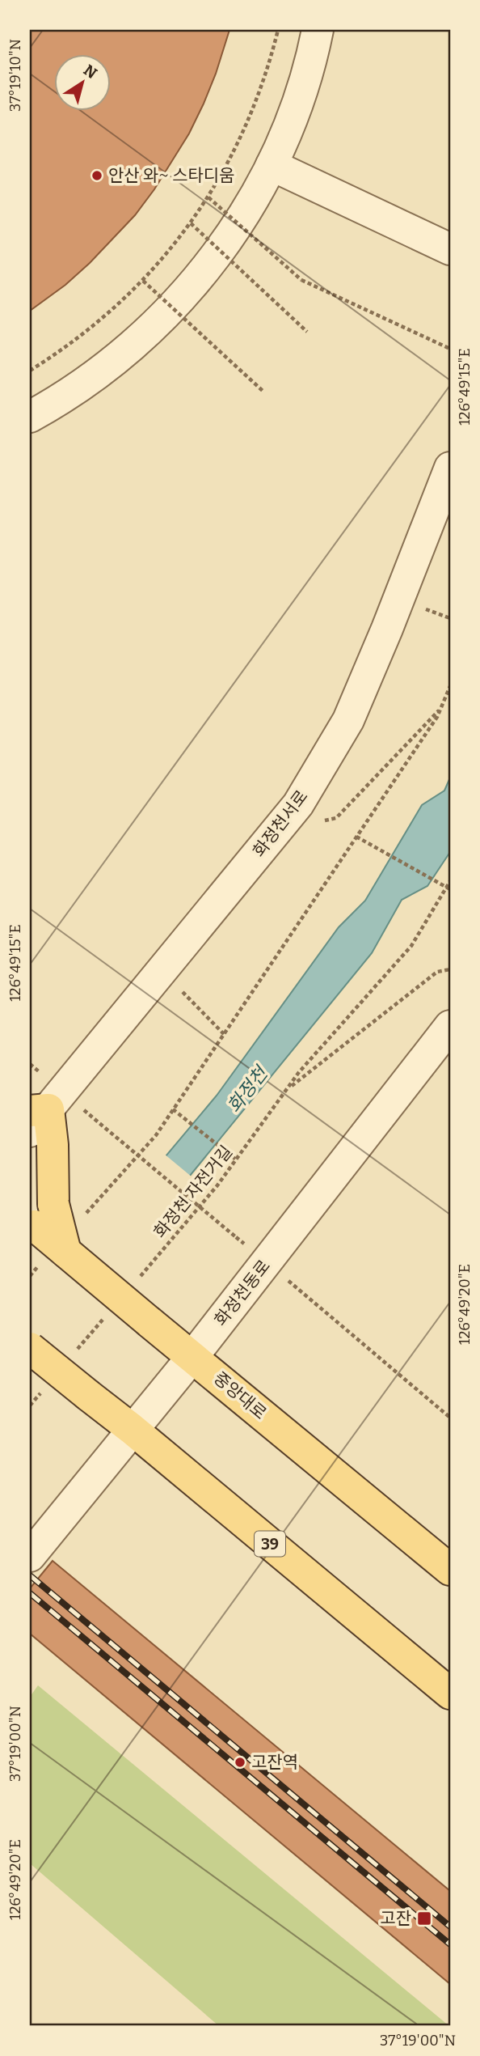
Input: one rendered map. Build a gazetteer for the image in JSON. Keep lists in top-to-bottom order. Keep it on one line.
{"streets":{"main road":["중앙대로","39"],"street":["화정천서로","화정천동로"],"path":["화정천 자전거길"]},"crossings":[["화정천동로","중앙대로"],["화정천동로","39"]],"water":["화정천"],"places":{"other":["안산 와~ 스타디움","고잔역"],"transit":["고잔"]},"north":"top right","coordinates":["37°19'10\"N","126°49'15\"E","126°49'20\"E","37°19'00\"N"]}
